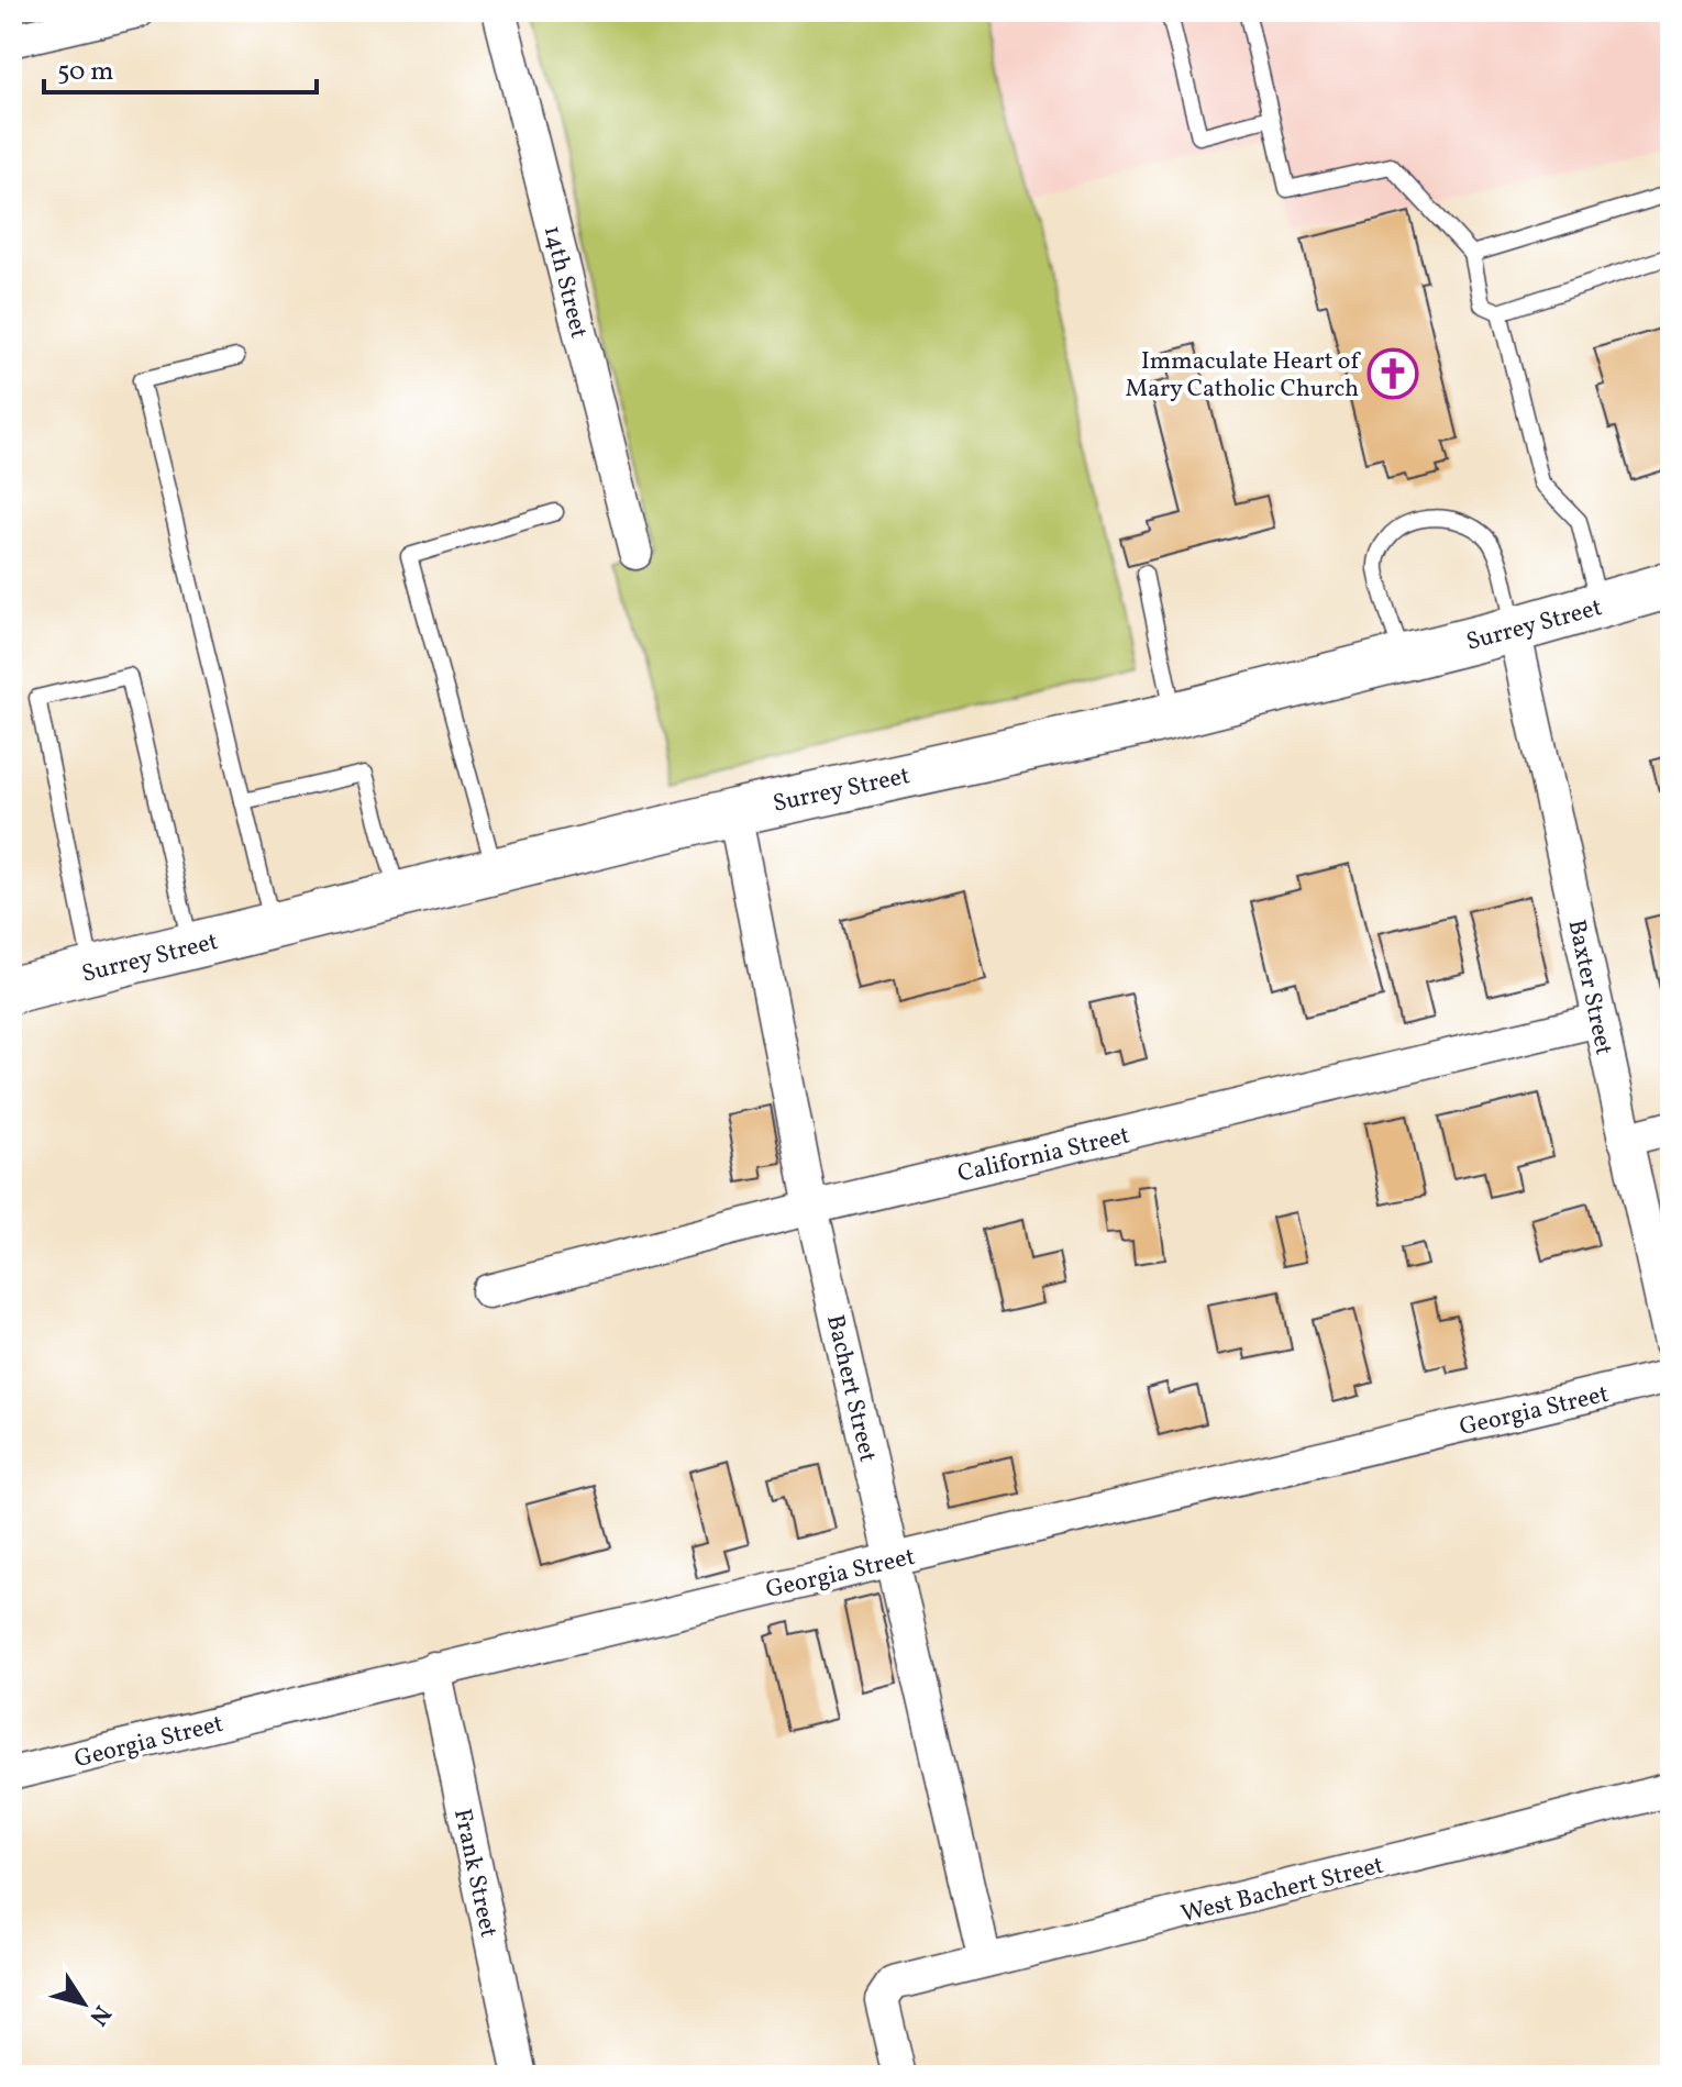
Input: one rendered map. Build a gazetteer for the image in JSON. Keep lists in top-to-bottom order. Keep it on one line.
{"streets":{"street":["14th Street","Surrey Street","Baxter Street","California Street","Bachert Street","Georgia Street","Frank Street","West Bachert Street"]},"crossings":[["Surrey Street","Baxter Street"],["Surrey Street","Bachert Street"],["Baxter Street","California Street"],["California Street","Bachert Street"],["Bachert Street","Georgia Street"],["Bachert Street","West Bachert Street"],["Georgia Street","Frank Street"]],"places":{"church":["Immaculate Heart of Mary Catholic Church"]},"scale_bar":"50 m","north":"bottom right"}
